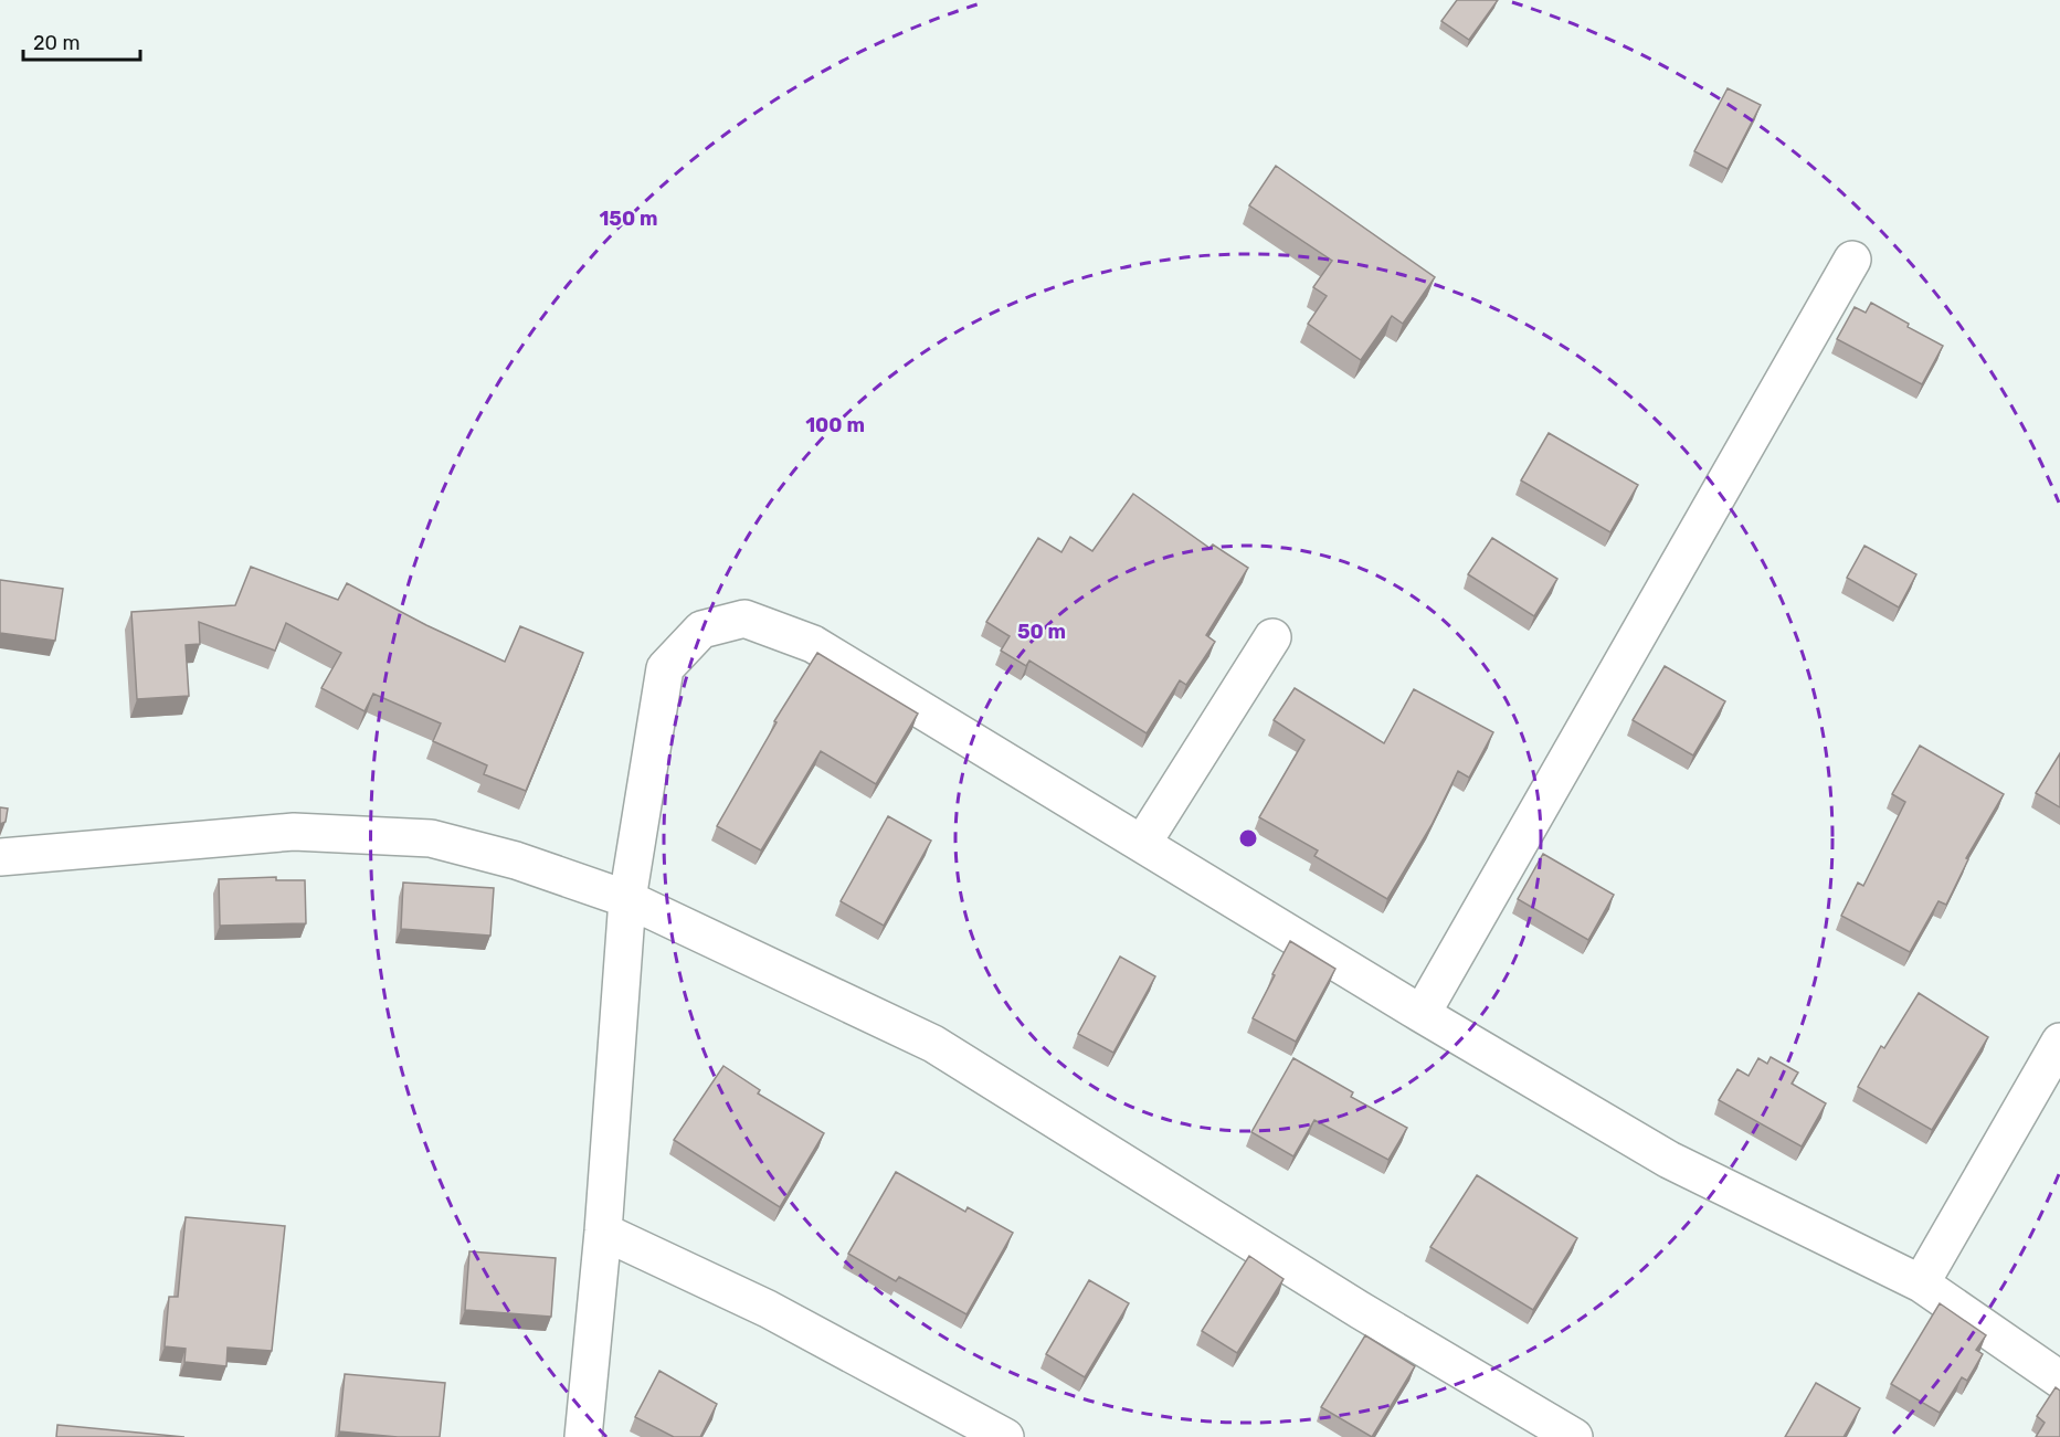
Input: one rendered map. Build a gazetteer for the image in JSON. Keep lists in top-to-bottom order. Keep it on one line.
{"scale_bar":"20 m","rings":["150 m","100 m","50 m"]}
